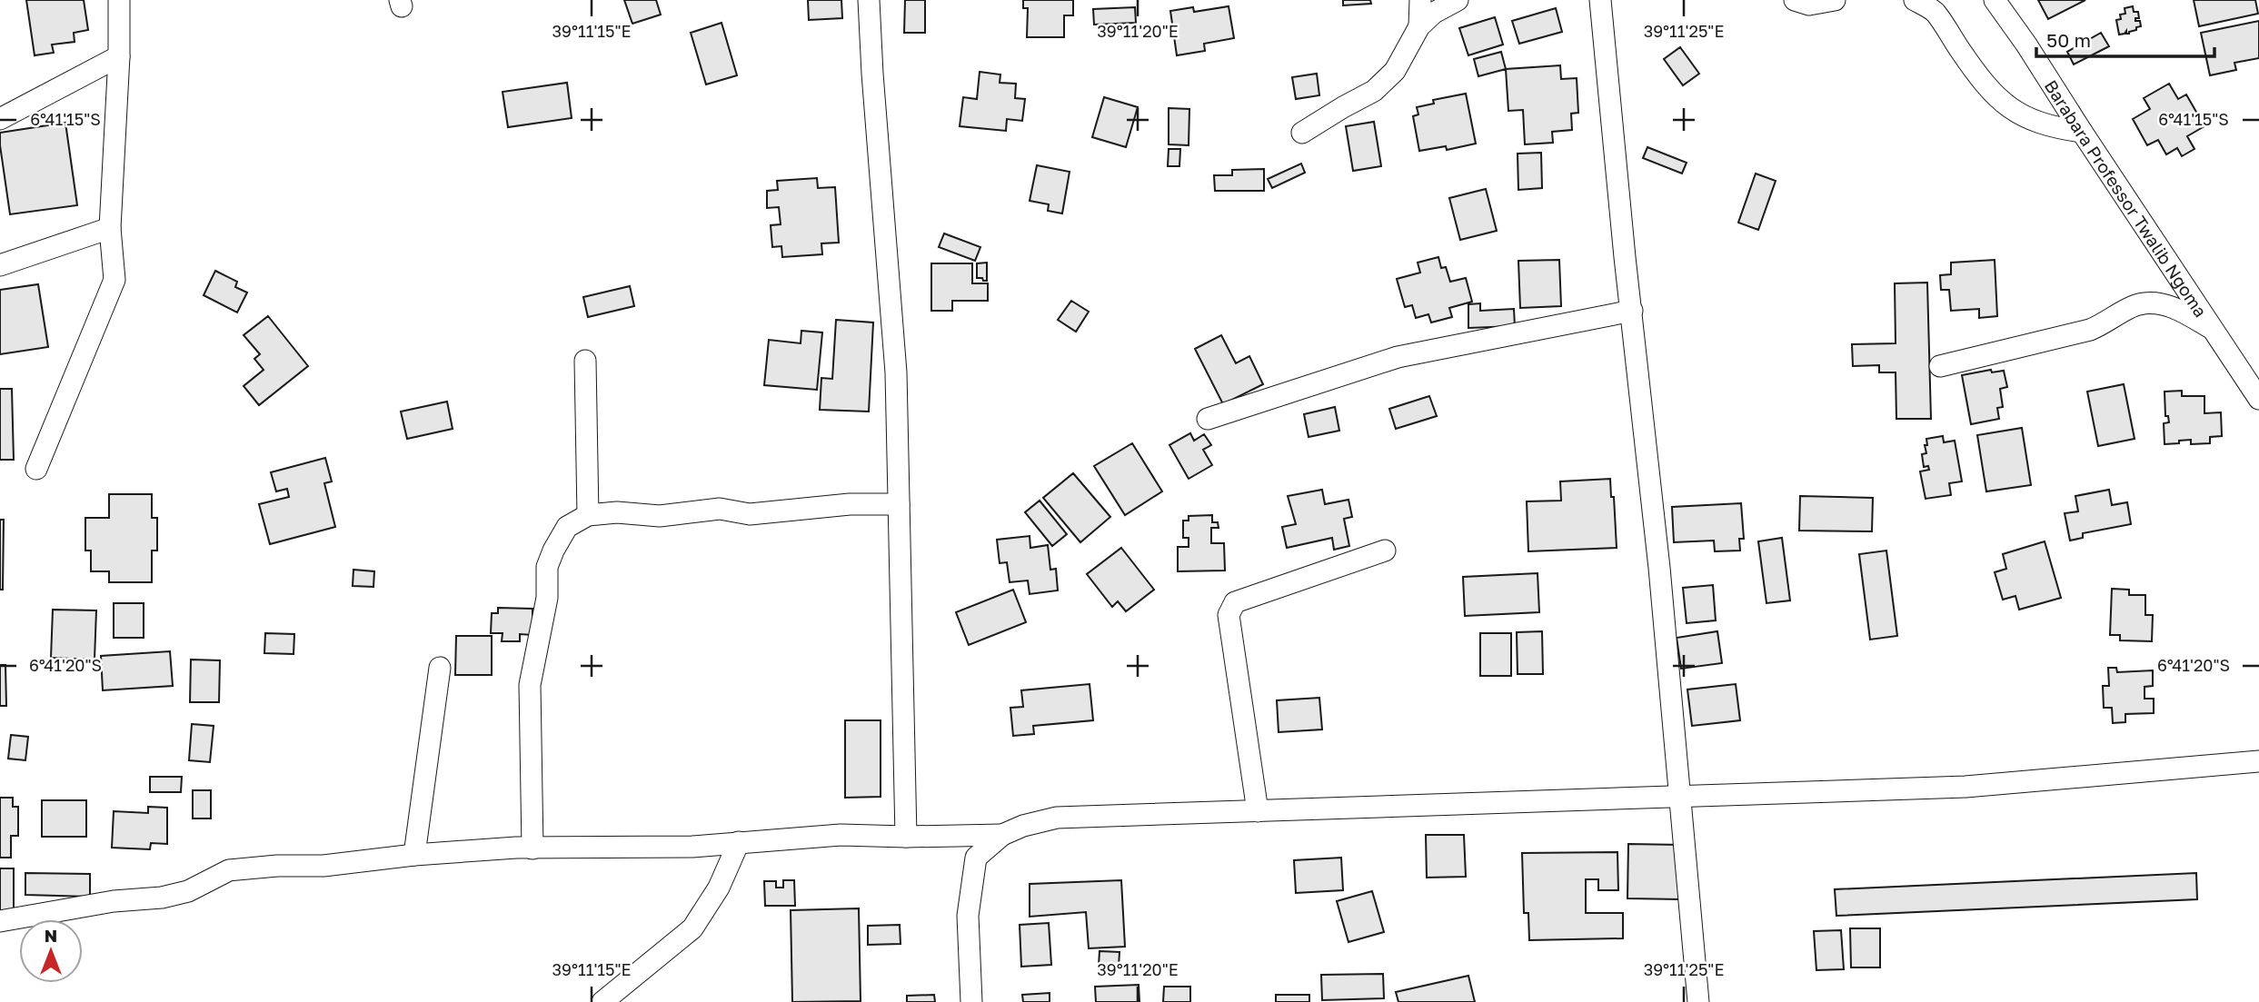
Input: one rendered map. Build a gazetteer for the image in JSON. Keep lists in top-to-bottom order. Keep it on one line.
{"streets":{"street":["Barabara Professor Twalib Ngoma"]},"scale_bar":"50 m","north":"top","coordinates":["39°11'15\"E","39°11'20\"E","39°11'25\"E","6°41'15\"S","6°41'20\"S"]}
